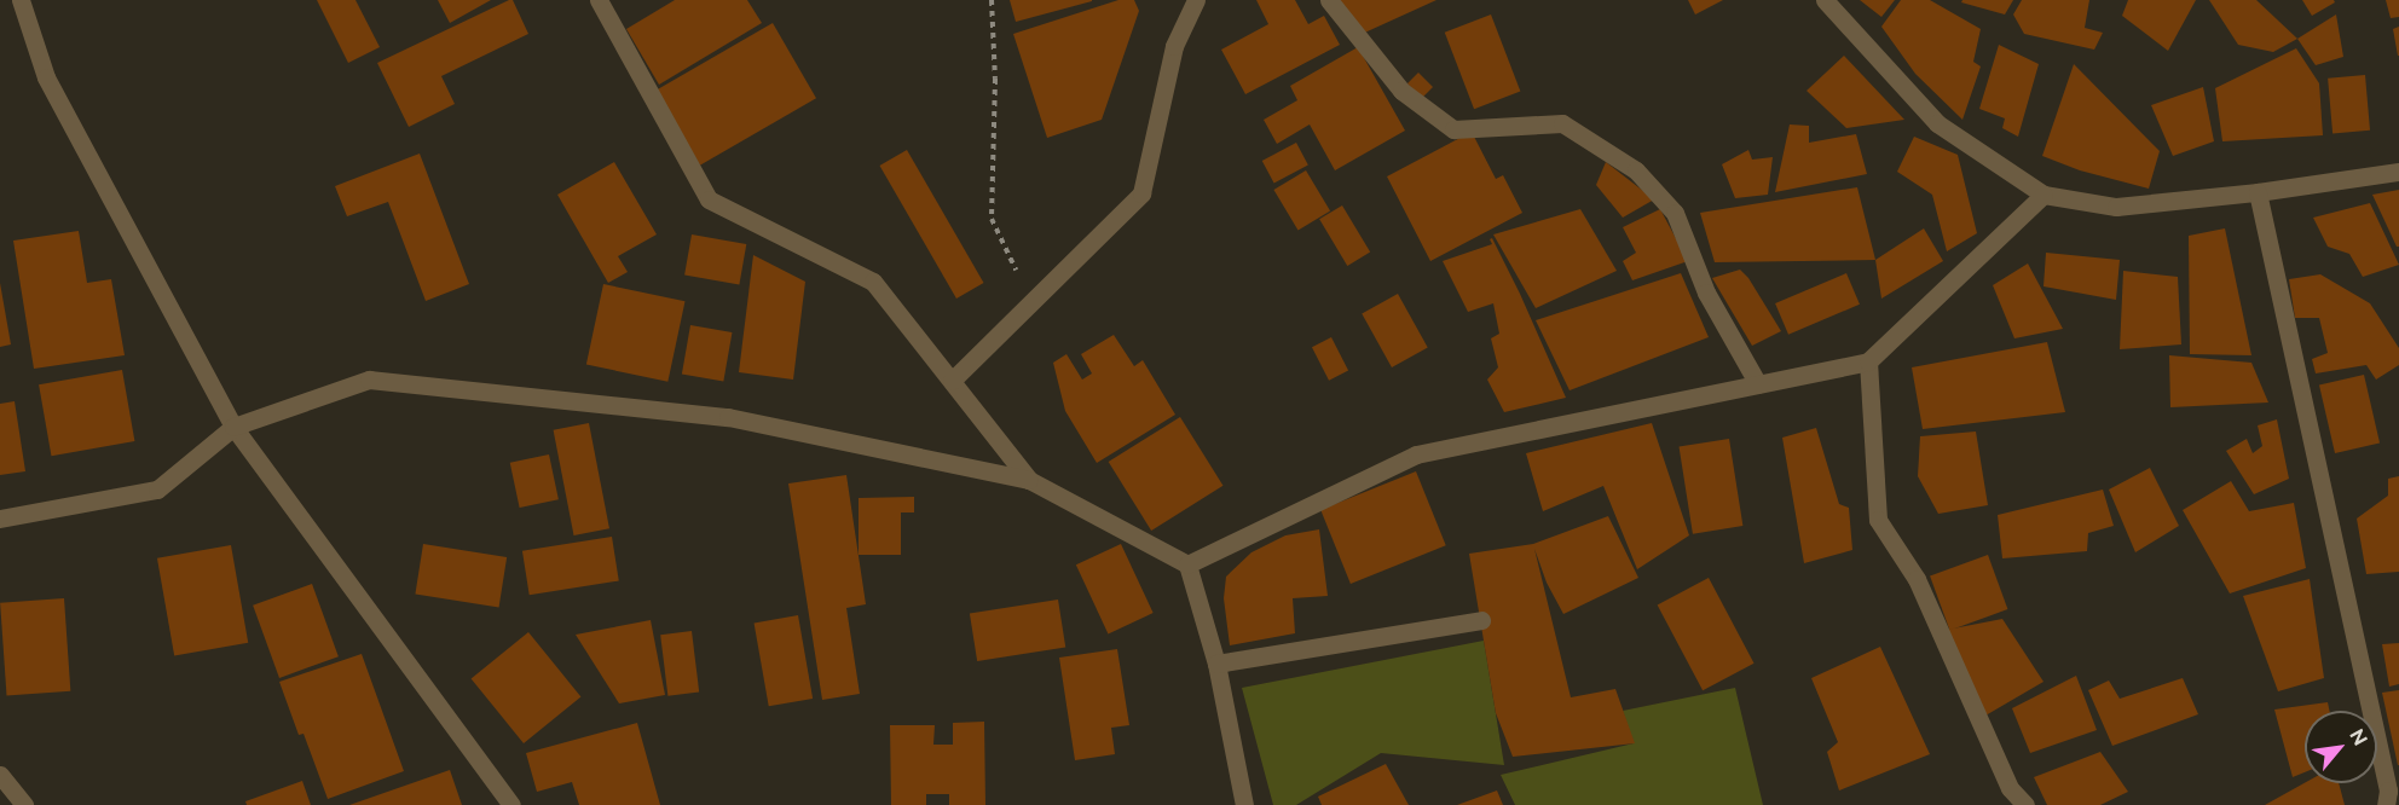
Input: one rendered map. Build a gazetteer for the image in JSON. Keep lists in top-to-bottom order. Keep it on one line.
{"north":"top right"}
